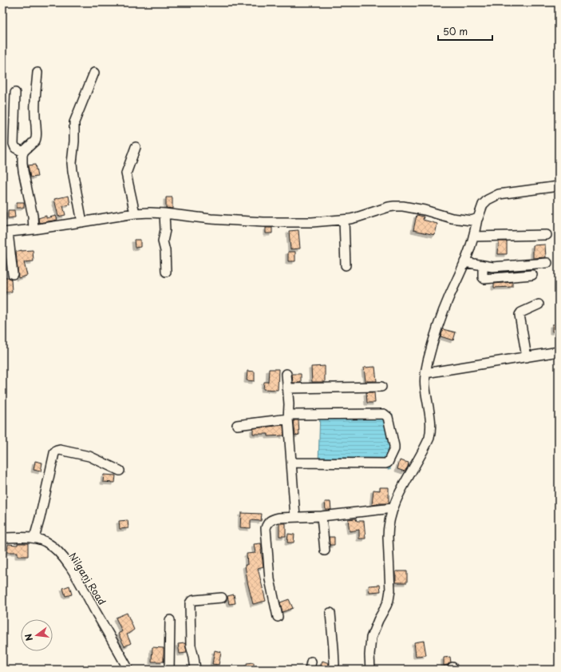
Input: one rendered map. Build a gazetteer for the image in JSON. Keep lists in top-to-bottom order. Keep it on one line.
{"streets":{"street":["Nilganj Road"]},"scale_bar":"50 m","north":"left"}
